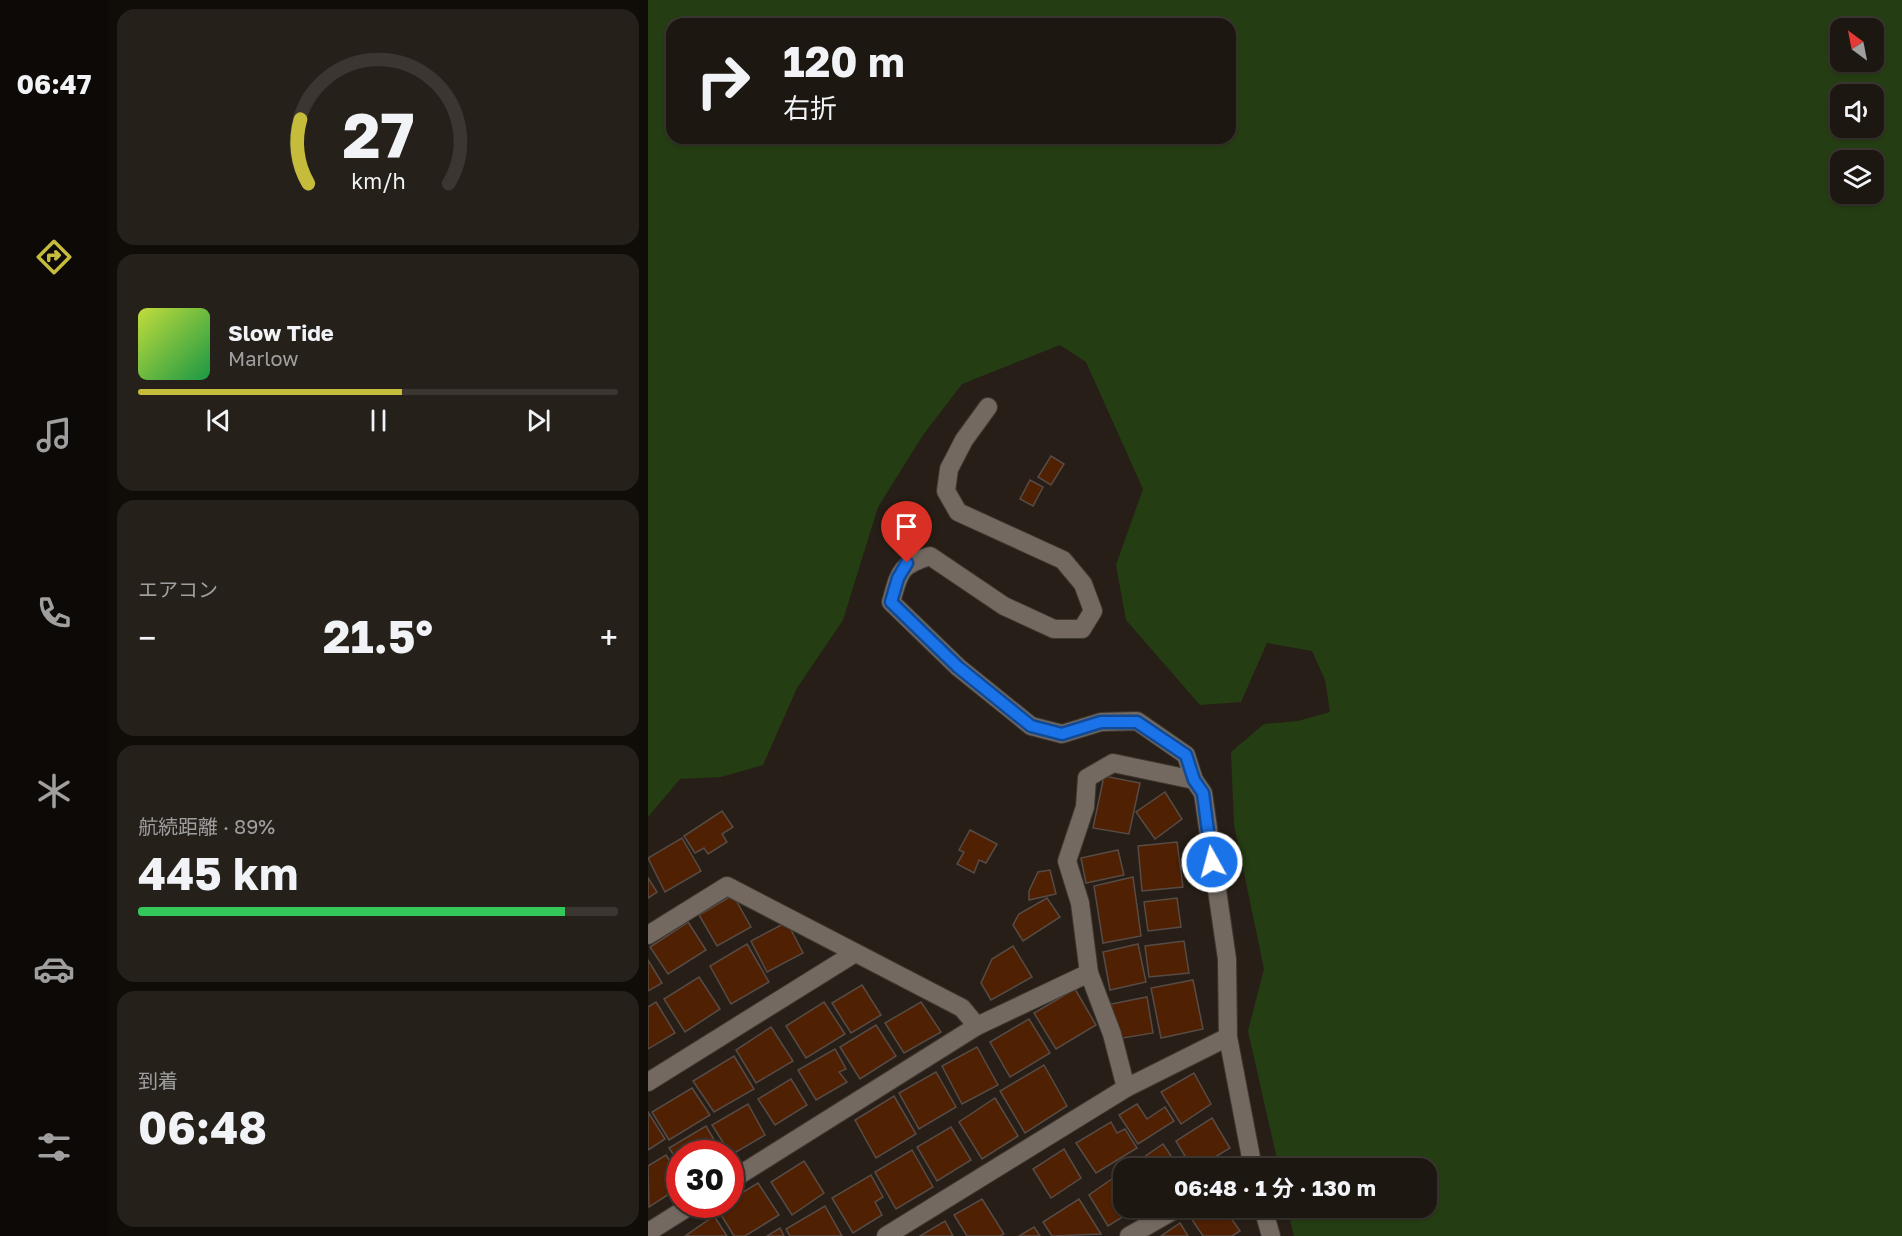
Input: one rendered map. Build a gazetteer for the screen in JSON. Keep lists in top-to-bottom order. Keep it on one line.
{"north":"top left","page":{"tabs":"06:47","turn":["120 m","右折"],"song":["Slow Tide","Marlow"],"tile":["エアコン",["航続距離 · 89%","445 km"],["到着","06:48"]],"heat":["−","21.5°","+"],"limit":"30","trip":"06:48 · 1 分 · 130 m","gauge":["27","km/h"]}}
